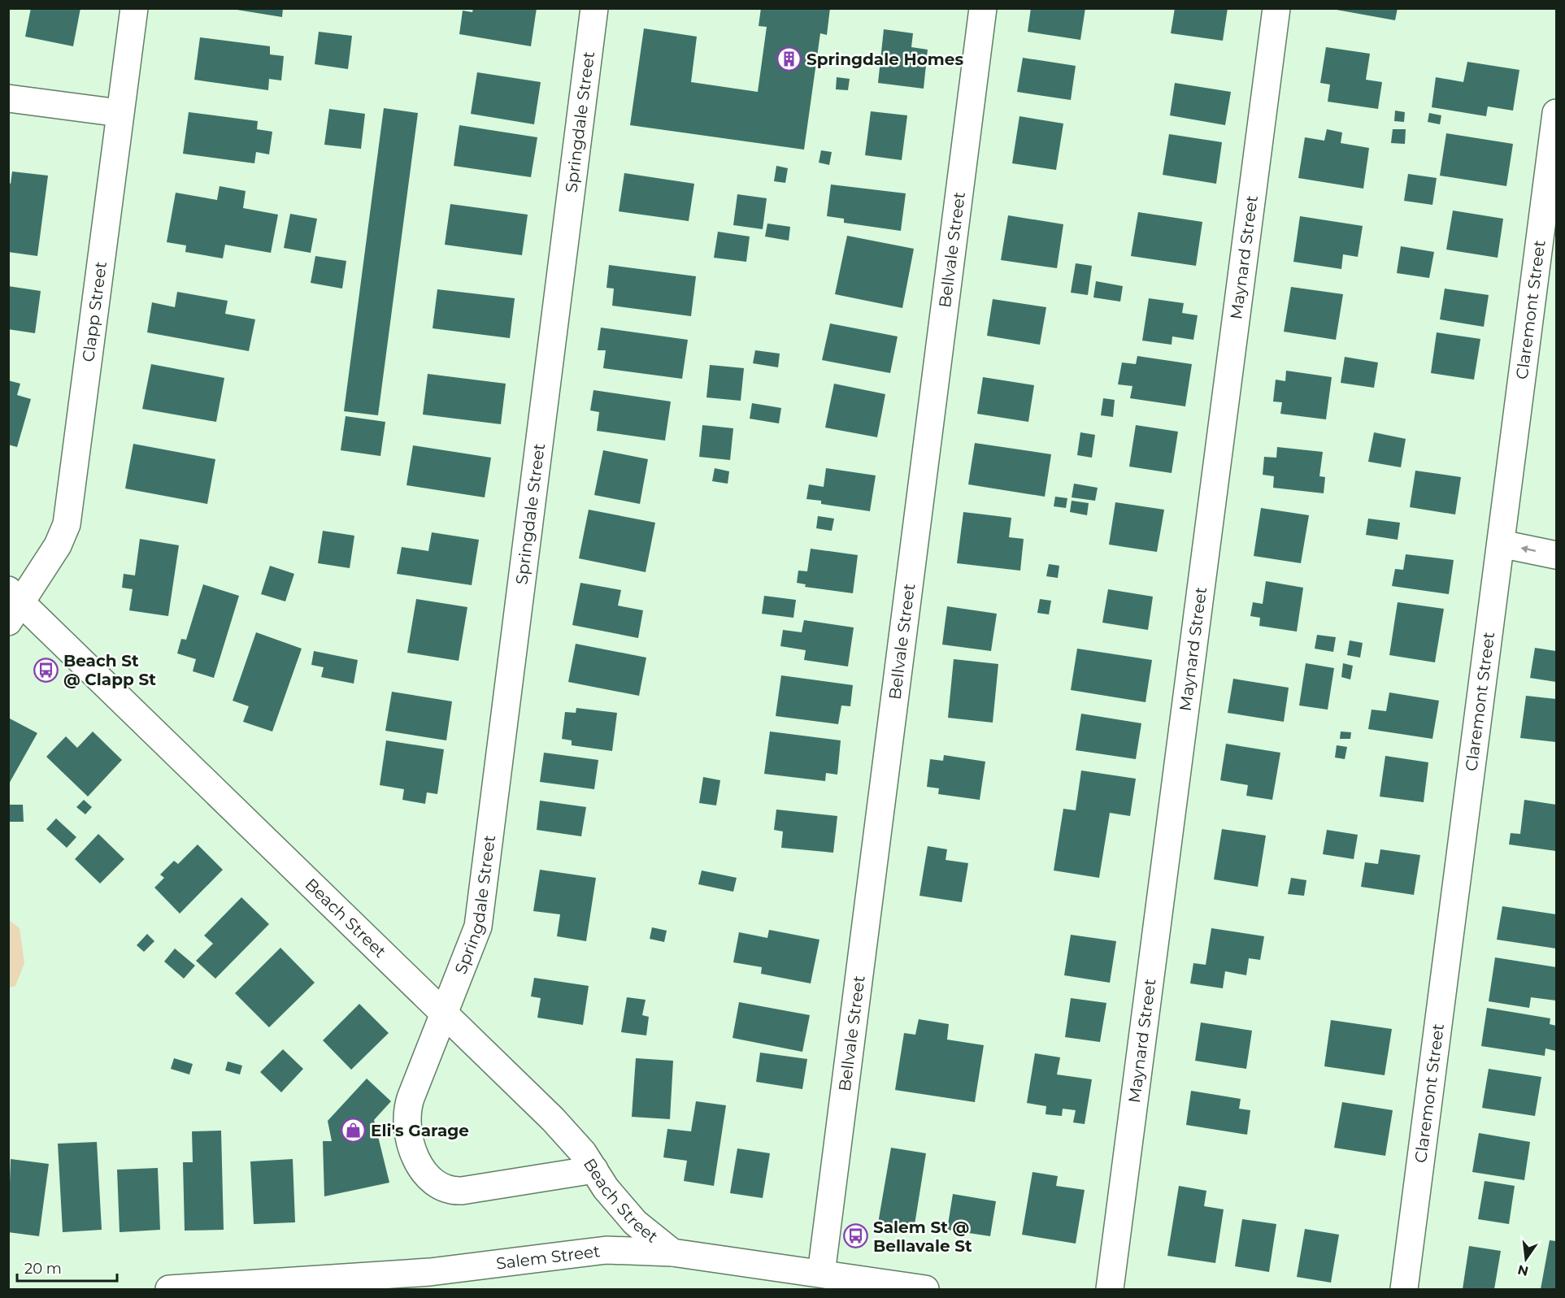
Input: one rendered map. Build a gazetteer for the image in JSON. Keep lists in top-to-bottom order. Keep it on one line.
{"streets":{"street":["Springdale Street","Bellvale Street","Maynard Street","Claremont Street","Clapp Street","Beach Street","Salem Street"]},"crossings":[["Springdale Street","Beach Street"],["Bellvale Street","Salem Street"],["Clapp Street","Beach Street"],["Beach Street","Salem Street"]],"places":{"building":["Springdale Homes"],"bus stop":["Beach St @ Clapp St","Salem St @ Bellavale St"],"shop":["Eli's Garage"]},"scale_bar":"20 m","north":"bottom"}
